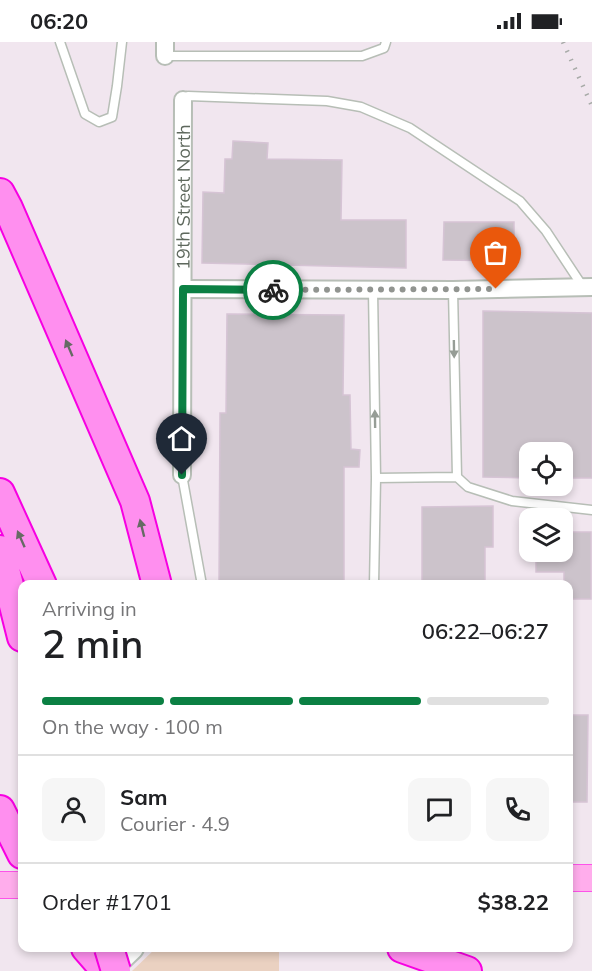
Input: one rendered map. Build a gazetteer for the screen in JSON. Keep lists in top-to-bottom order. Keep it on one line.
{"streets":{"street":["19th Street North"]},"page":{"status":"06:20","heading":["2 min","Arriving in","06:22–06:27"],"panel":["Sam","Courier · 4.9","Order #1701","$38.22"],"bar":"On the way · 100 m"}}
